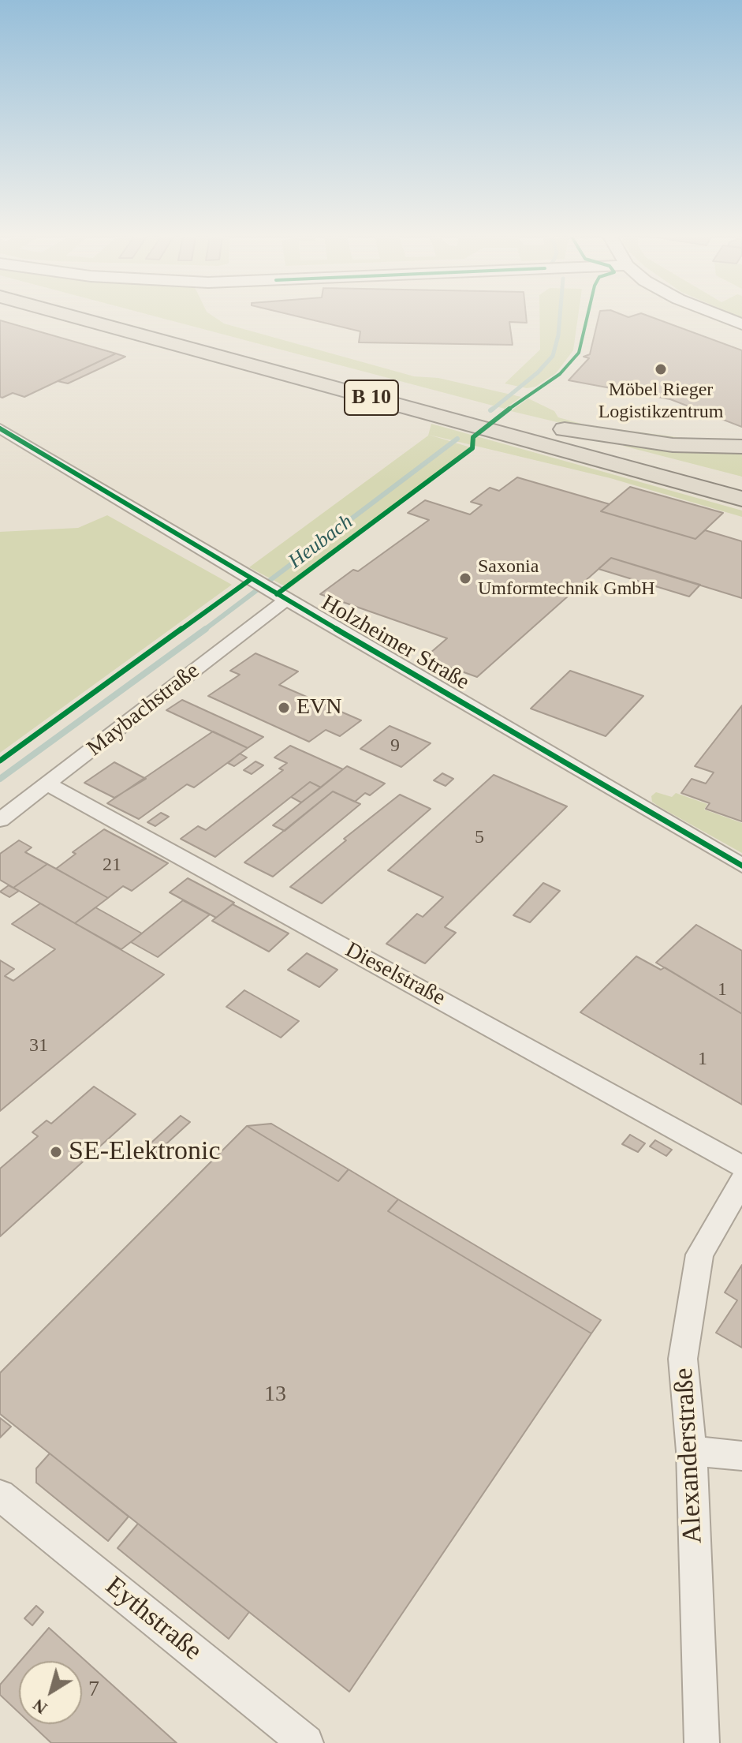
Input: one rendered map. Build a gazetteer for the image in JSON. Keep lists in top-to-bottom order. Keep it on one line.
{"streets":{"highway":["B 10"],"street":["Holzheimer Straße","Maybachstraße","Dieselstraße","Alexanderstraße","Eythstraße"]},"crossings":[["Holzheimer Straße","Maybachstraße"],["Maybachstraße","Dieselstraße"]],"water":["Heubach"],"places":["Möbel Rieger Logistikzentrum","Saxonia Umformtechnik GmbH","EVN","SE-Elektronic"],"house_numbers":["9","5","21","1","31","1","13","7"],"north":"bottom left"}
